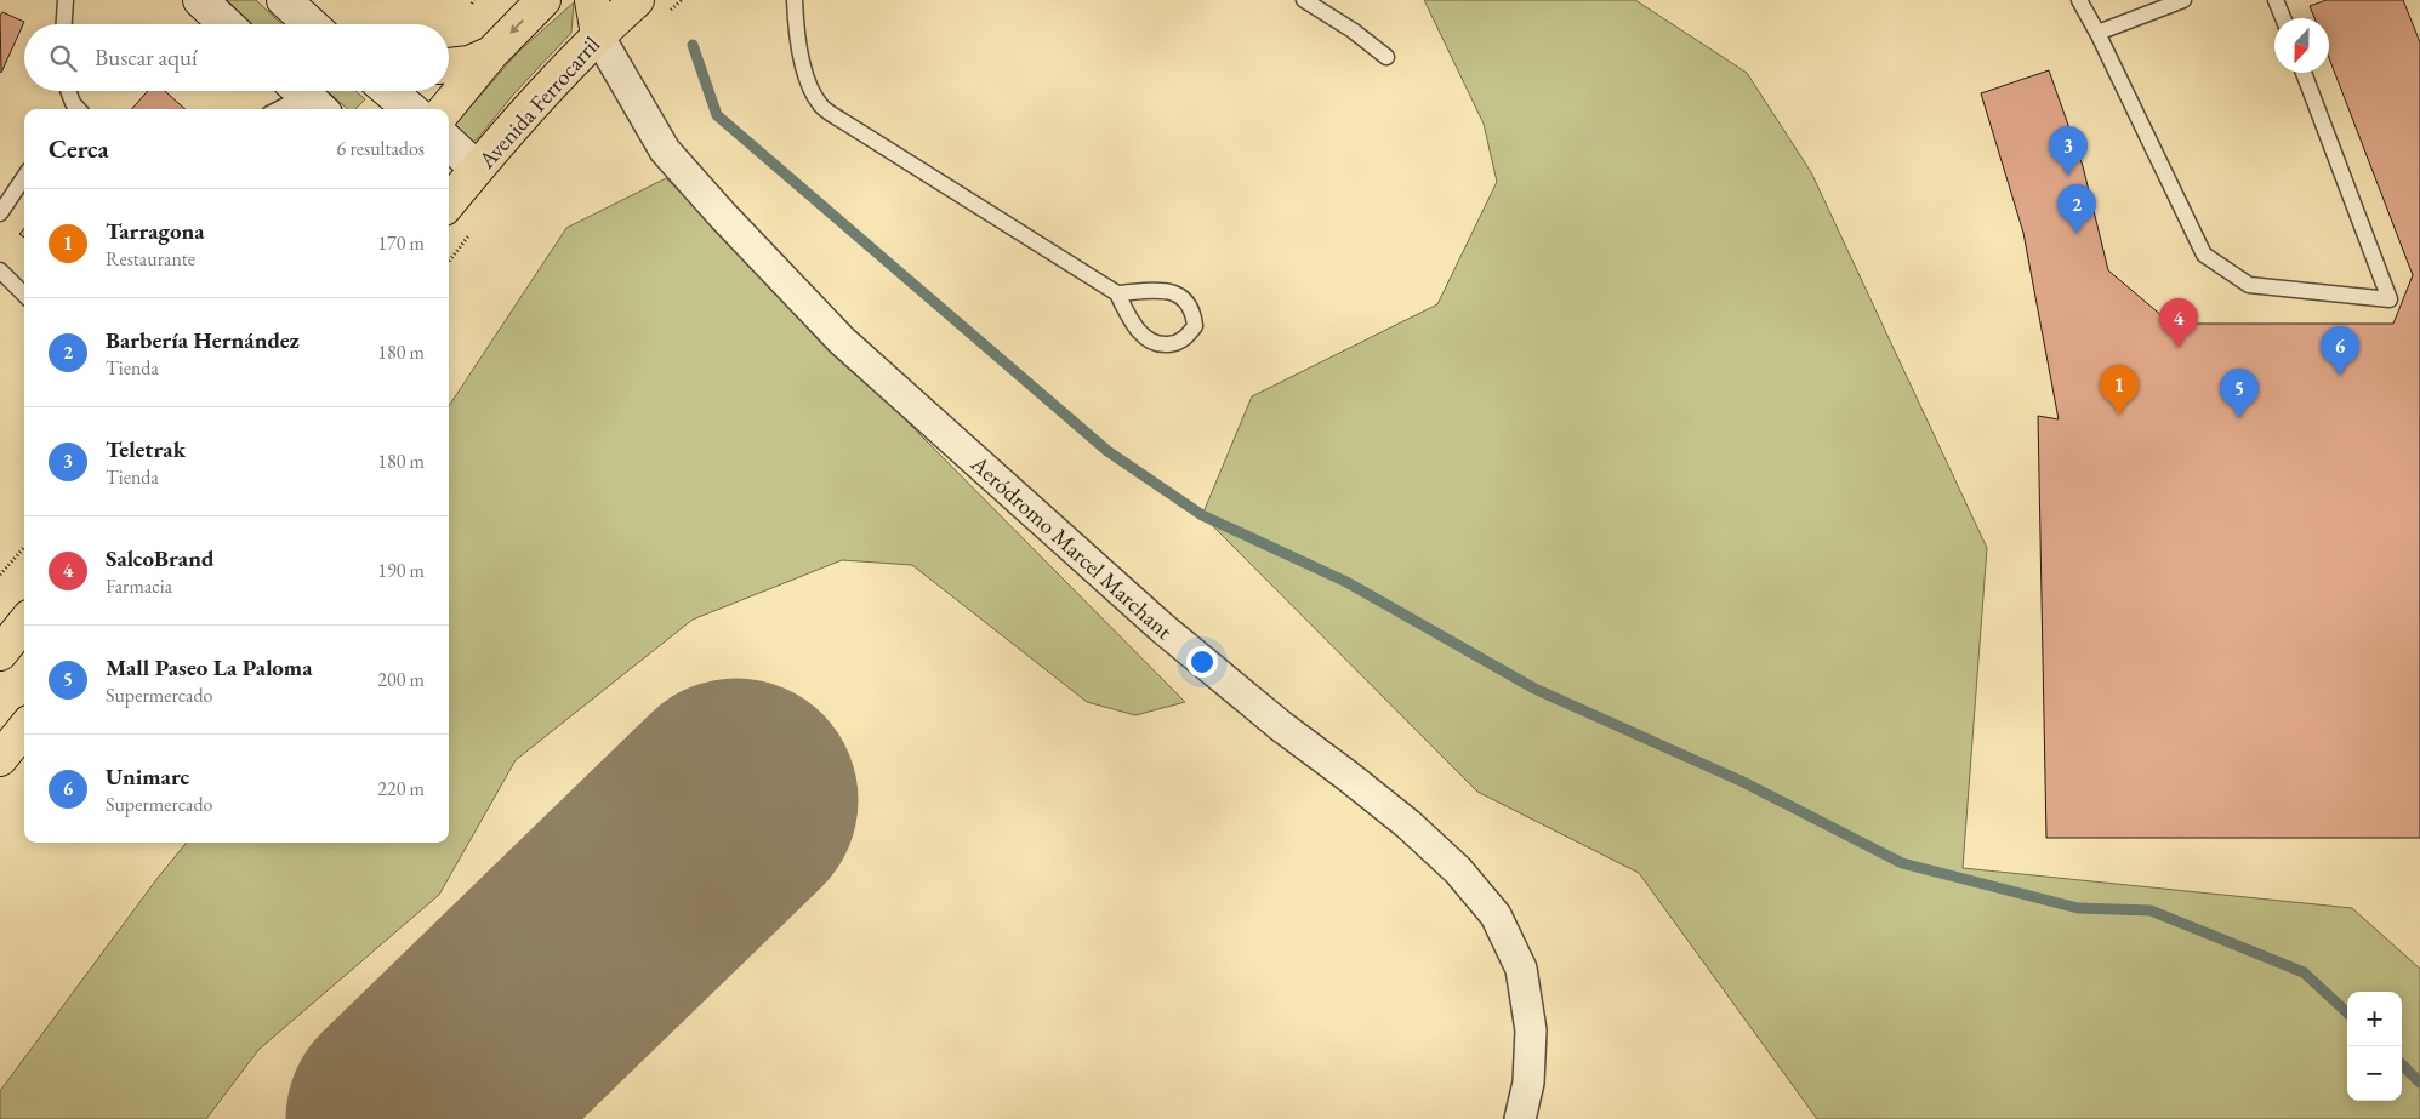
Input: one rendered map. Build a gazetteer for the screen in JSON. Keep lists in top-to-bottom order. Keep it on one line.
{"streets":{"main road":["Avenida Ferrocarril"],"street":["Aeródromo Marcel Marchant"]},"crossings":[["Avenida Ferrocarril","Aeródromo Marcel Marchant"]],"north":"bottom","page":{"search":"Buscar aquí","heading":["Cerca","6 resultados"],"pins":["3","2","4","6","1","5"],"list":[{"mark":"1","name":"Tarragona","note":"Restaurante","value":"170 m"},{"mark":"2","name":"Barbería Hernández","note":"Tienda","value":"180 m"},{"mark":"3","name":"Teletrak","note":"Tienda","value":"180 m"},{"mark":"4","name":"SalcoBrand","note":"Farmacia","value":"190 m"},{"mark":"5","name":"Mall Paseo La Paloma","note":"Supermercado","value":"200 m"},{"mark":"6","name":"Unimarc","note":"Supermercado","value":"220 m"}],"map_buttons":["+","−"]}}
